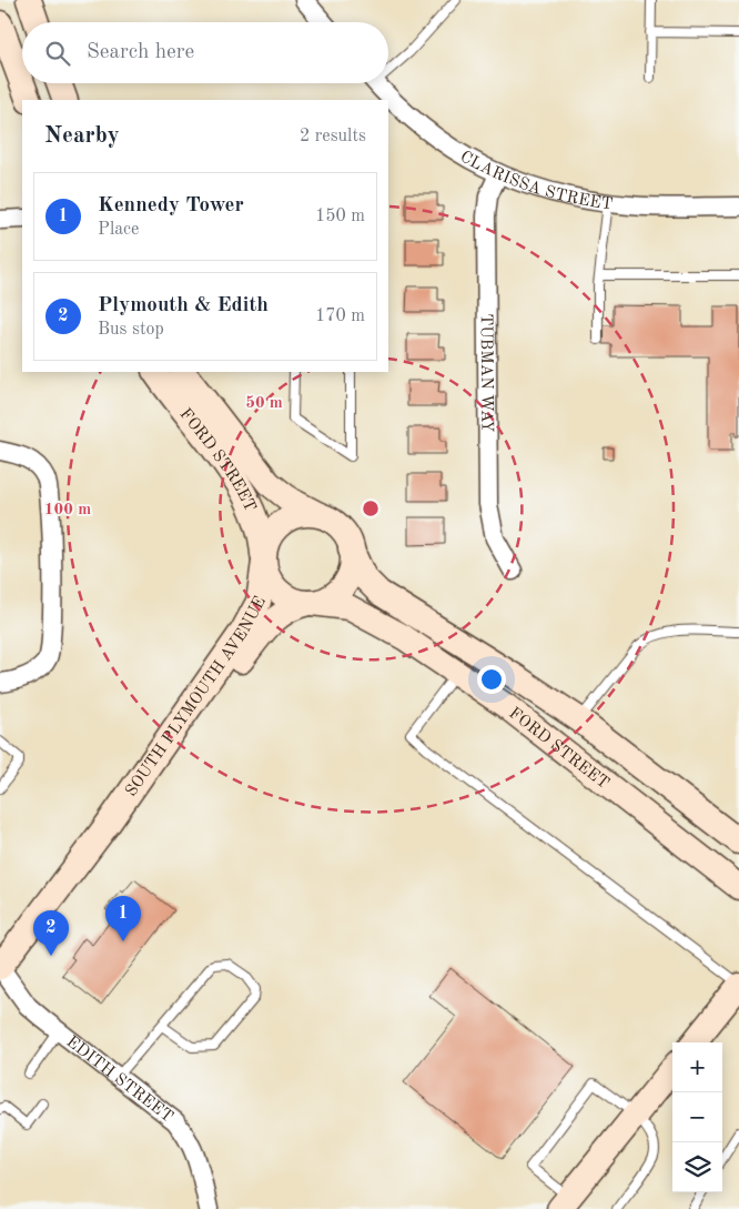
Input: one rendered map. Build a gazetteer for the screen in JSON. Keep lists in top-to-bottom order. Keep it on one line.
{"streets":{"main road":["FORD STREET","SOUTH PLYMOUTH AVENUE"],"street":["CLARISSA STREET","TUBMAN WAY","EDITH STREET"]},"crossings":[["CLARISSA STREET","TUBMAN WAY"],["FORD STREET","SOUTH PLYMOUTH AVENUE"],["SOUTH PLYMOUTH AVENUE","EDITH STREET"]],"page":{"search":"Search here","heading":["Nearby","2 results"],"list":[{"mark":"1","name":"Kennedy Tower","note":"Place","value":"150 m"},{"mark":"2","name":"Plymouth & Edith","note":"Bus stop","value":"170 m"}],"pins":["1","2"],"map_buttons":["+","−"]},"rings":["50 m","100 m"]}
